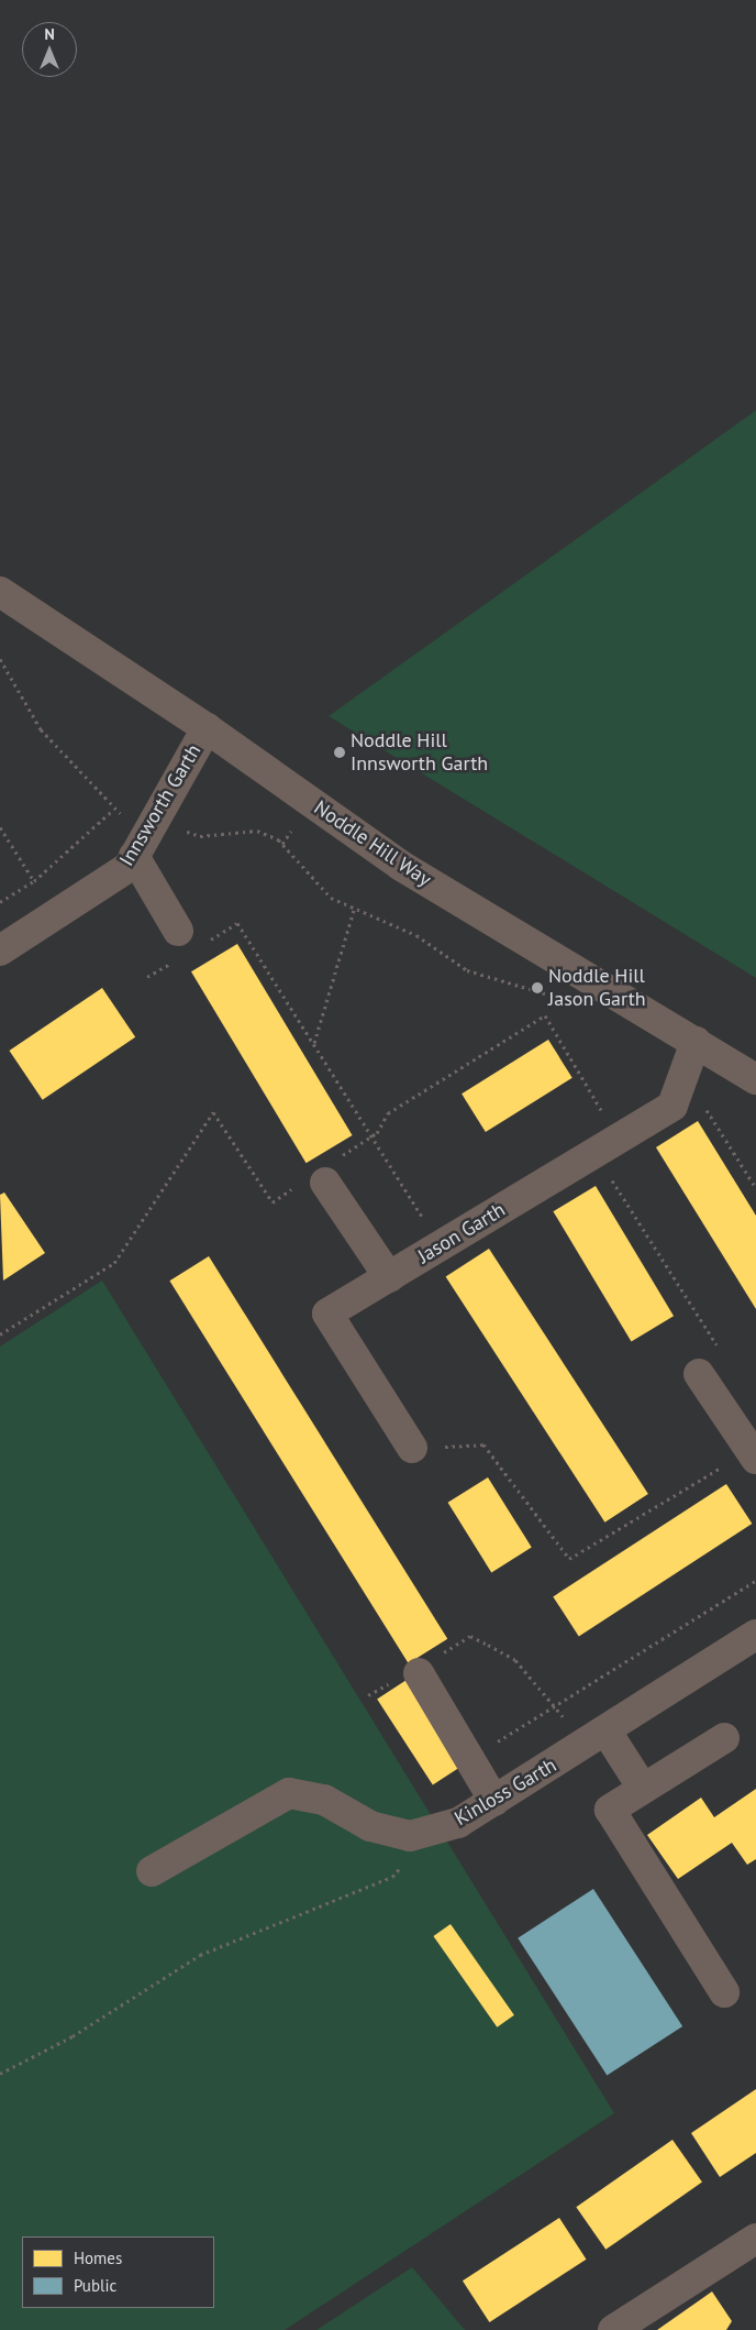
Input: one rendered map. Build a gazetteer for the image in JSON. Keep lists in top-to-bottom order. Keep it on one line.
{"streets":{"street":["Innsworth Garth","Noddle Hill Way","Jason Garth","Kinloss Garth"]},"crossings":[["Innsworth Garth","Noddle Hill Way"],["Noddle Hill Way","Jason Garth"]],"places":["Noddle Hill Innsworth Garth","Noddle Hill Jason Garth"],"legend":["Homes","Public"],"north":"top"}
